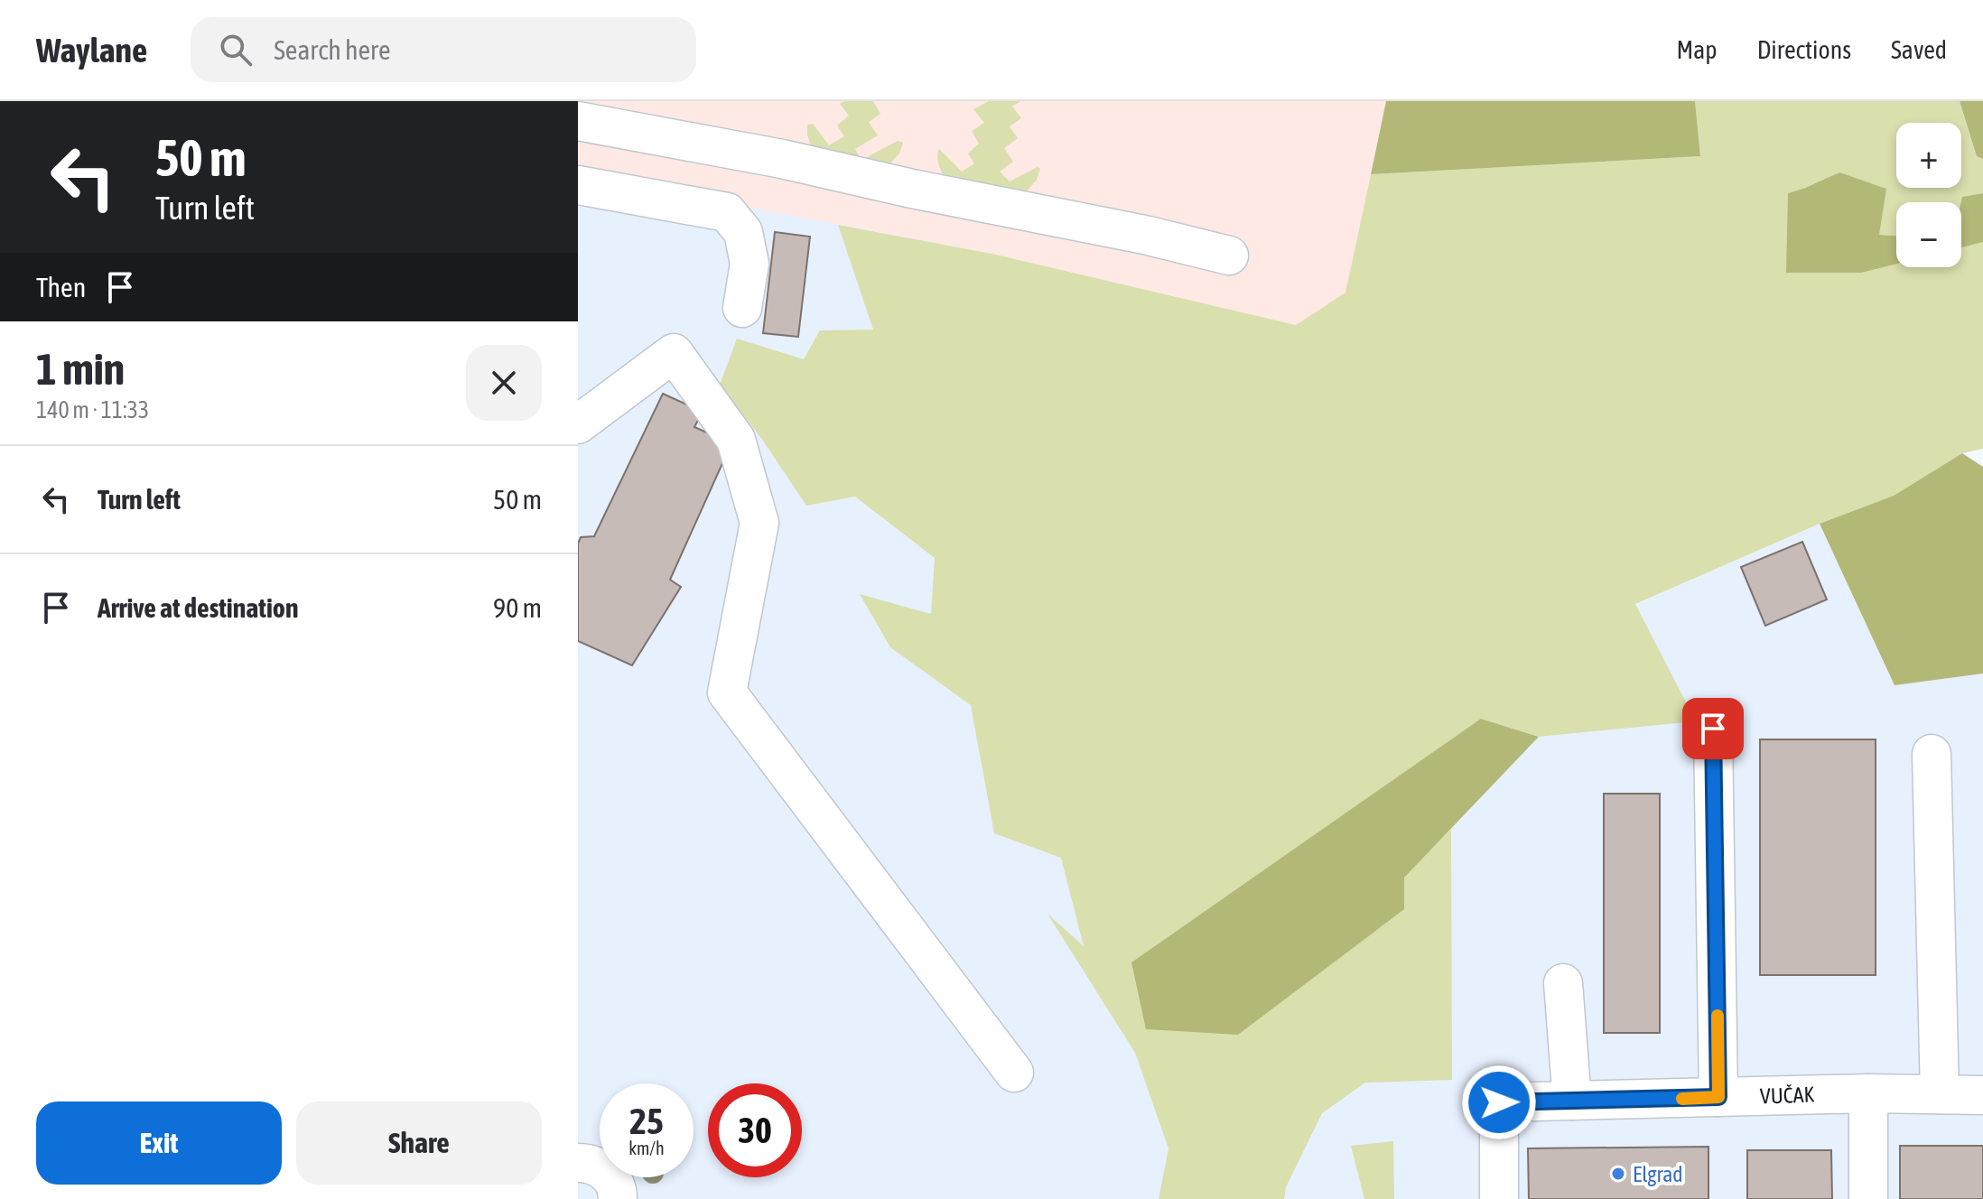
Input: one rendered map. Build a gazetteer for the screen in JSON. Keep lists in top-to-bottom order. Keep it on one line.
{"streets":{"street":["VUČAK"]},"places":["Elgrad"],"page":{"header":"Waylane","search":"Search here","nav":["Map","Directions","Saved"],"turn":["50 m","Turn left"],"map_buttons":["+","−"],"then":"Then","heading":["1 min","140 m · 11:33"],"list":[{"name":"Turn left","value":"50 m"},{"name":"Arrive at destination","value":"90 m"}],"speed":"25 km/h","limit":"30","buttons":["Exit","Share"]}}
